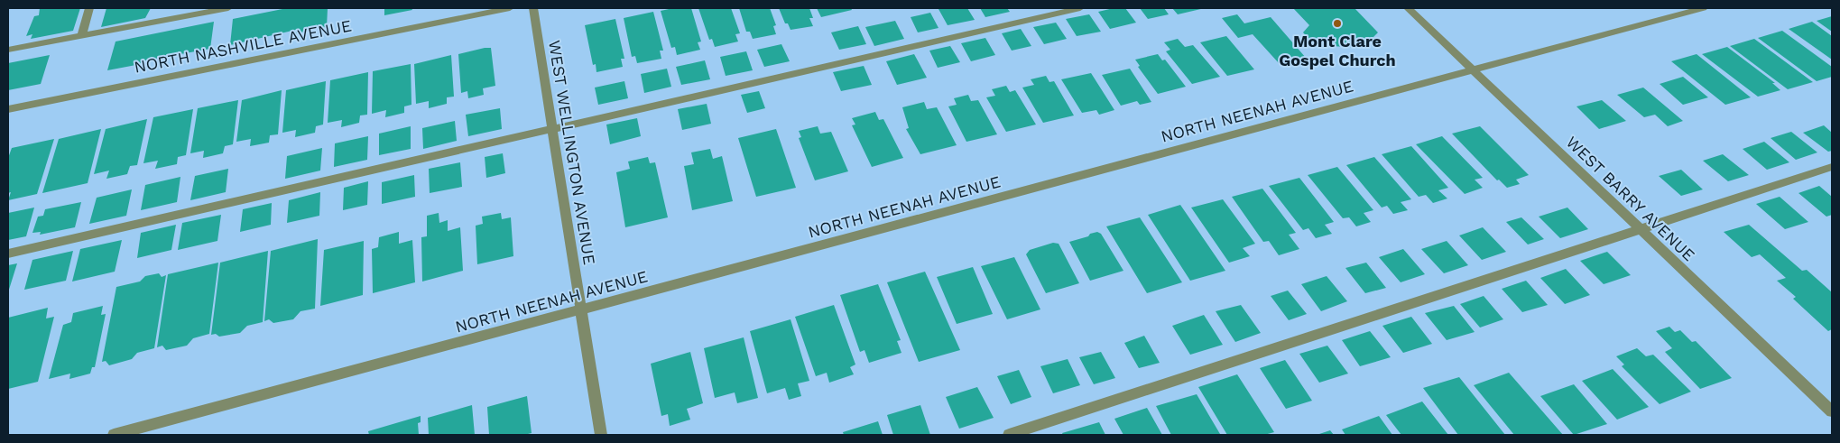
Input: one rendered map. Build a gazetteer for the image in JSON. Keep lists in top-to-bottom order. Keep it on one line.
{"streets":{"street":["NORTH NASHVILLE AVENUE","NORTH NEENAH AVENUE","WEST WELLINGTON AVENUE","WEST BARRY AVENUE"]},"crossings":[["NORTH NEENAH AVENUE","WEST WELLINGTON AVENUE"],["NORTH NEENAH AVENUE","WEST BARRY AVENUE"]],"places":["Mont Clare Gospel Church"]}
